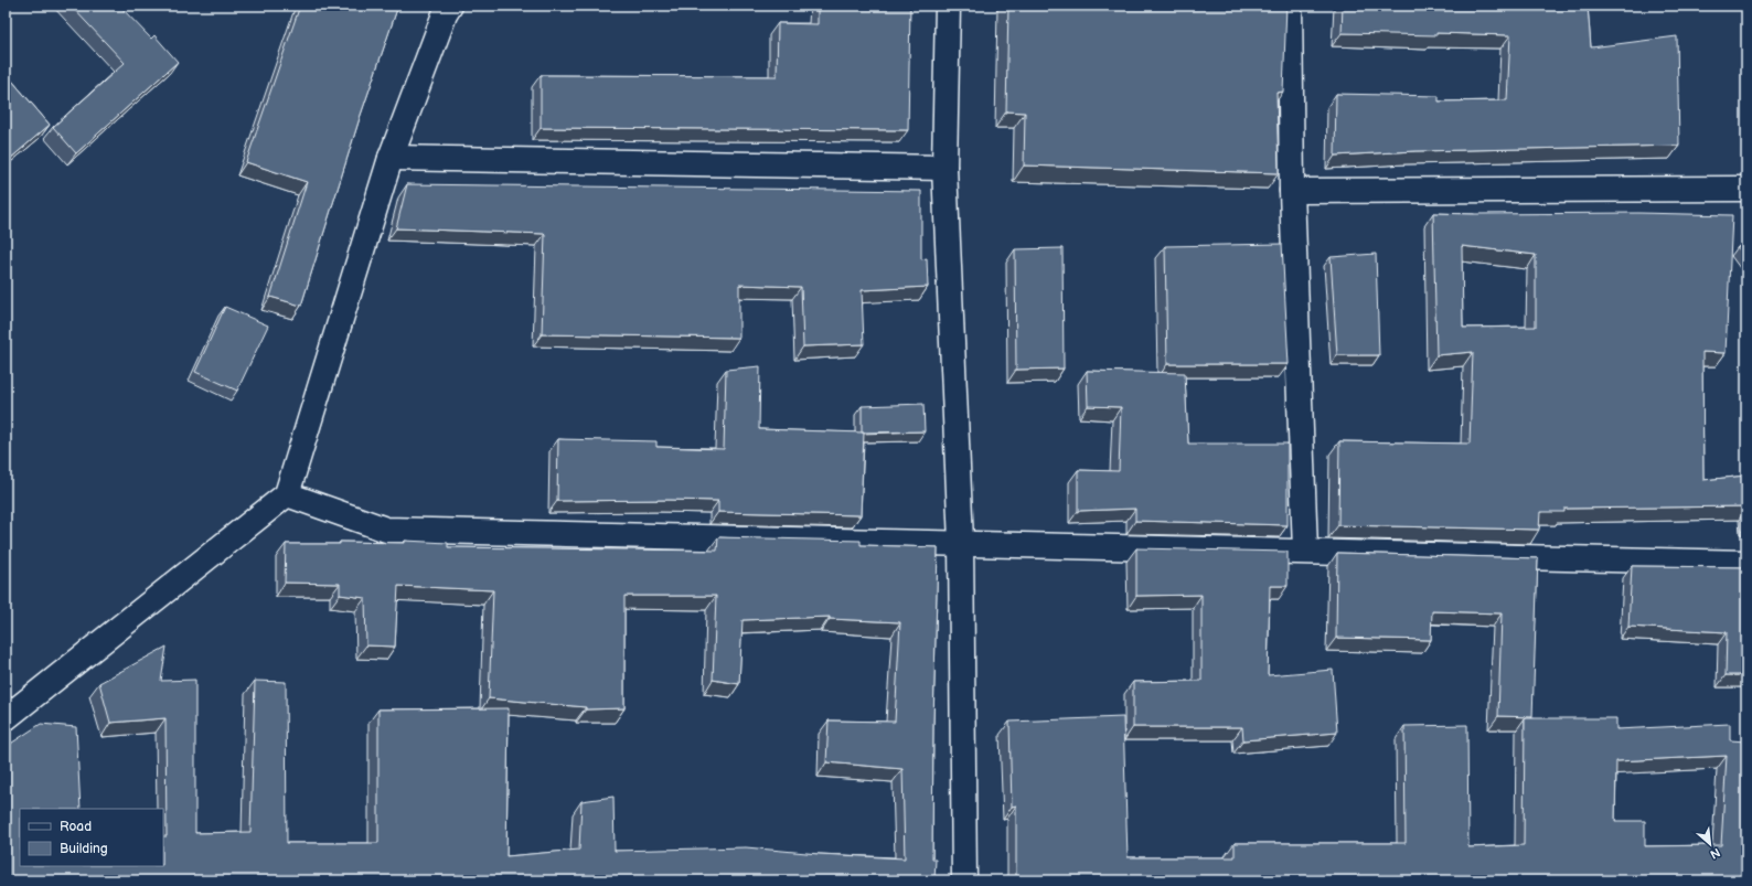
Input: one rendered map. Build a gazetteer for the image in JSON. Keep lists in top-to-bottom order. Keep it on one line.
{"legend":["Road","Building"],"north":"bottom right"}
